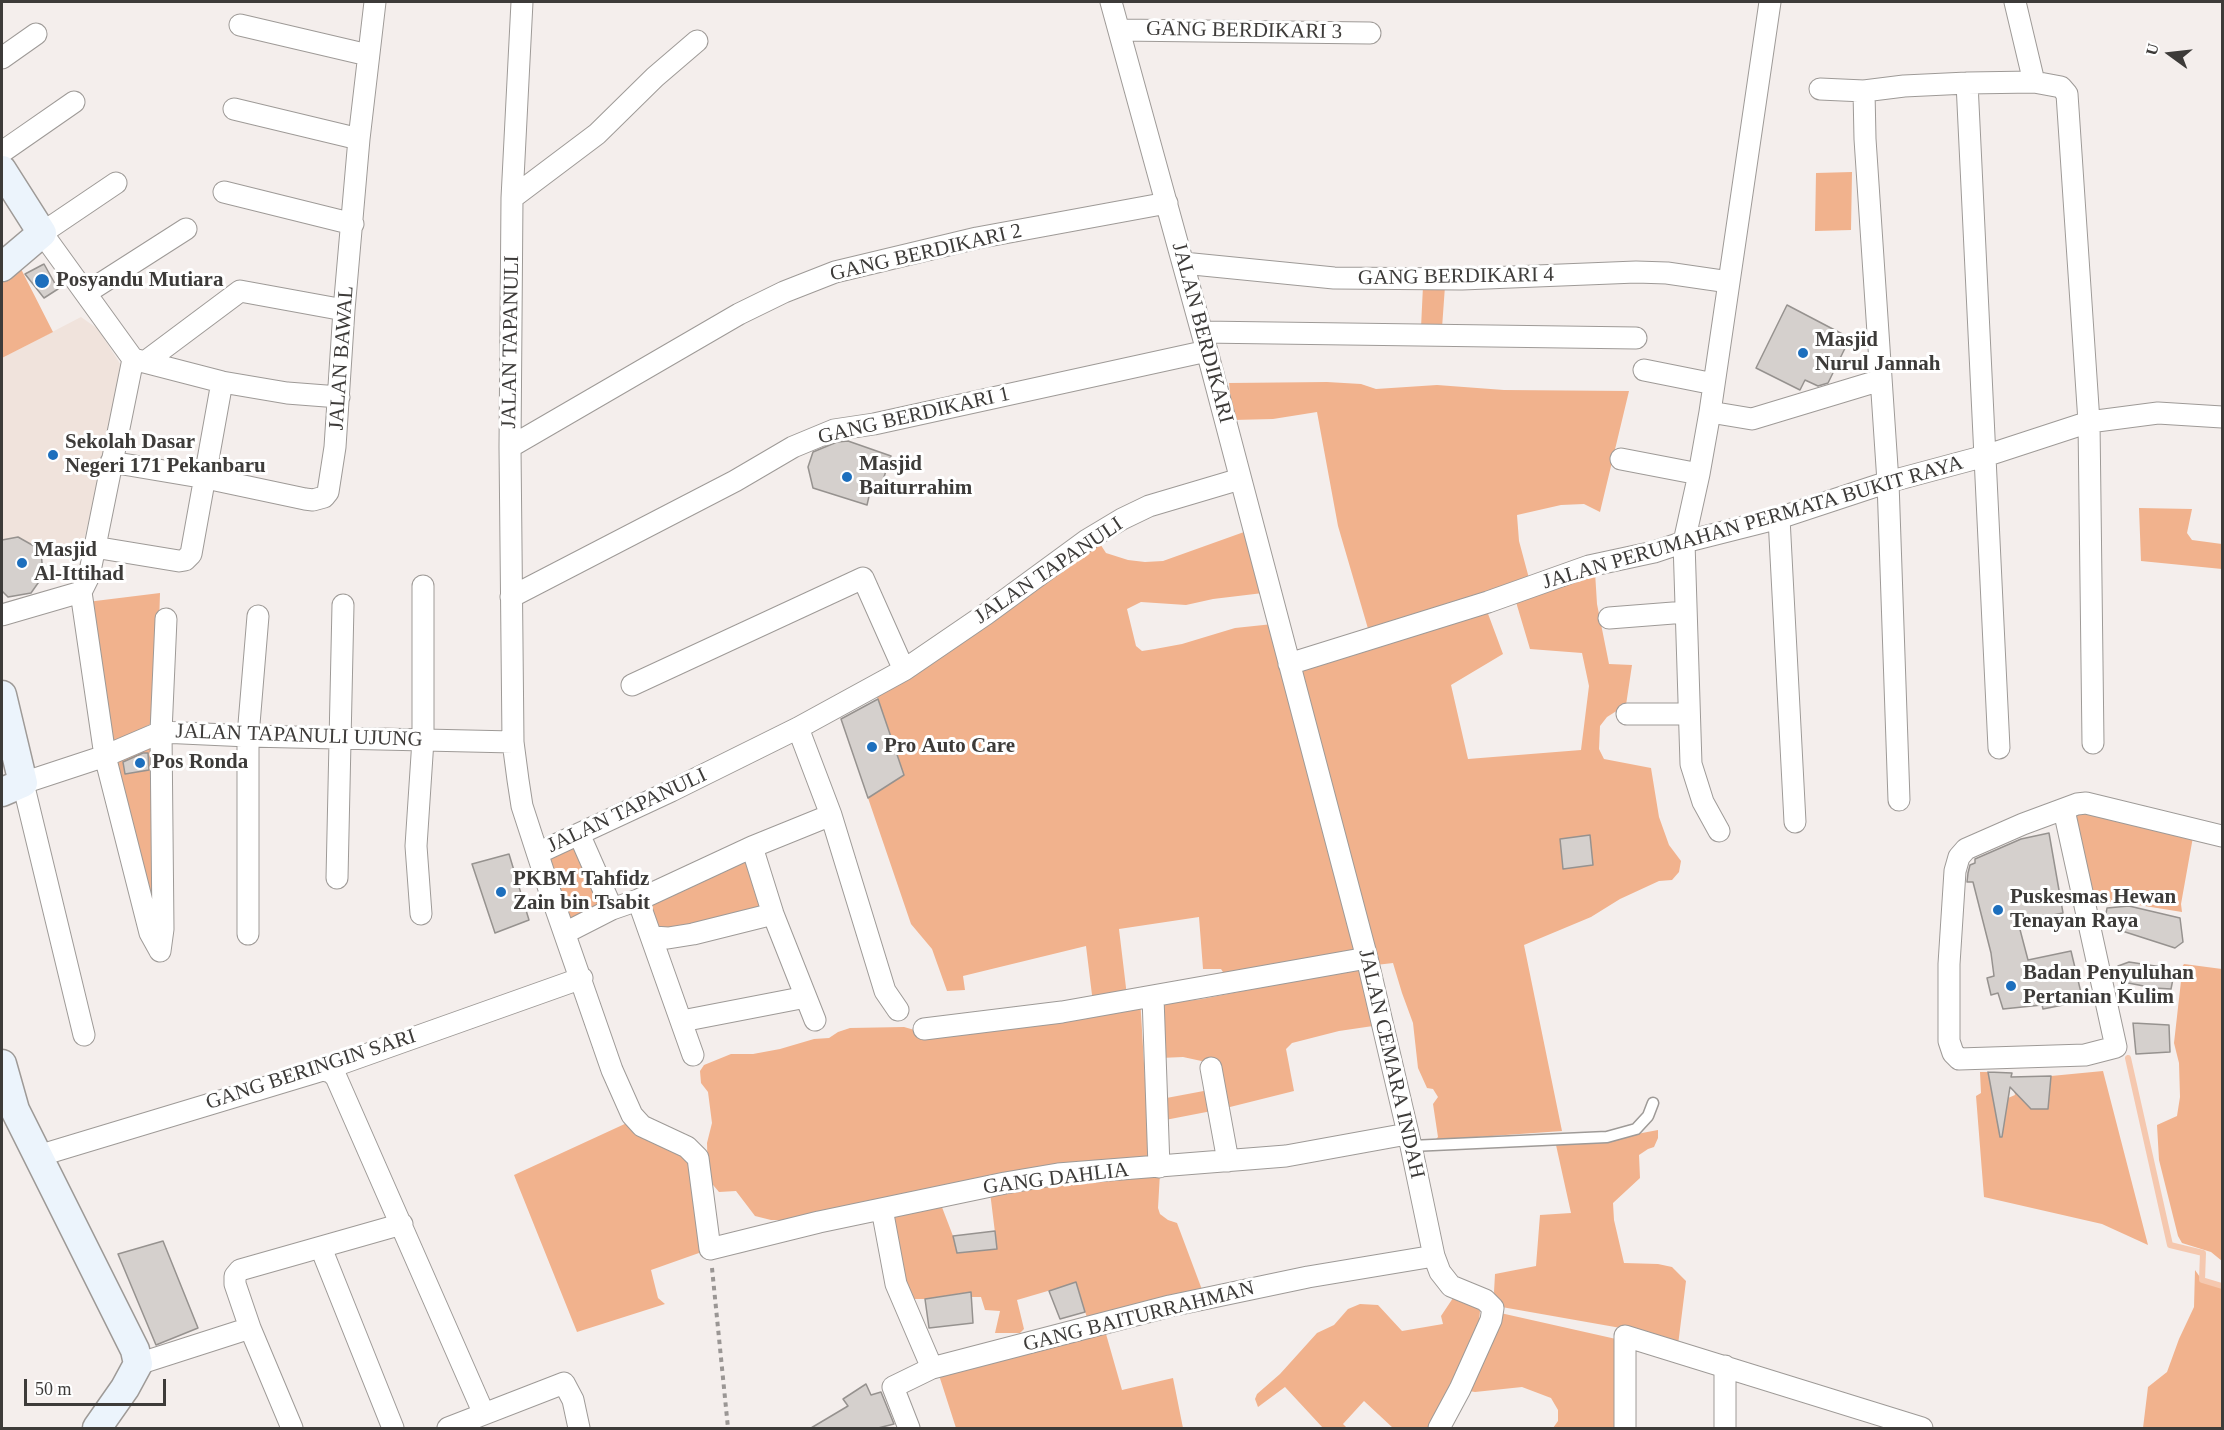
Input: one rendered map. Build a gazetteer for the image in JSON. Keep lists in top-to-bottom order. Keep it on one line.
{"streets":{"street":["GANG BERDIKARI 3","GANG BERDIKARI 2","GANG BERDIKARI 4","JALAN BERDIKARI","JALAN TAPANULI","JALAN BAWAL","GANG BERDIKARI 1","JALAN PERUMAHAN PERMATA BUKIT RAYA","JALAN TAPANULI UJUNG","JALAN CEMARA INDAH","GANG BERINGIN SARI","GANG DAHLIA","GANG BAITURRAHMAN"]},"crossings":[["GANG BERDIKARI 3","JALAN BERDIKARI"],["GANG BERDIKARI 2","JALAN BERDIKARI"],["GANG BERDIKARI 2","JALAN TAPANULI"],["GANG BERDIKARI 4","JALAN BERDIKARI"],["JALAN BERDIKARI","JALAN TAPANULI"],["JALAN BERDIKARI","GANG BERDIKARI 1"],["JALAN BERDIKARI","JALAN PERUMAHAN PERMATA BUKIT RAYA"],["JALAN BERDIKARI","JALAN CEMARA INDAH"],["JALAN TAPANULI","GANG BERDIKARI 1"],["JALAN TAPANULI","JALAN TAPANULI UJUNG"],["JALAN PERUMAHAN PERMATA BUKIT RAYA","JALAN CEMARA INDAH"],["JALAN CEMARA INDAH","GANG DAHLIA"],["JALAN CEMARA INDAH","GANG BAITURRAHMAN"]],"places":["Posyandu Mutiara","Masjid Nurul Jannah","Sekolah Dasar Negeri 171 Pekanbaru","Masjid Baiturrahim","Masjid Al-Ittihad","Pro Auto Care","Pos Ronda","PKBM Tahfidz Zain bin Tsabit","Puskesmas Hewan Tenayan Raya","Badan Penyuluhan Pertanian Kulim"],"scale_bar":"50 m","north":"left"}
